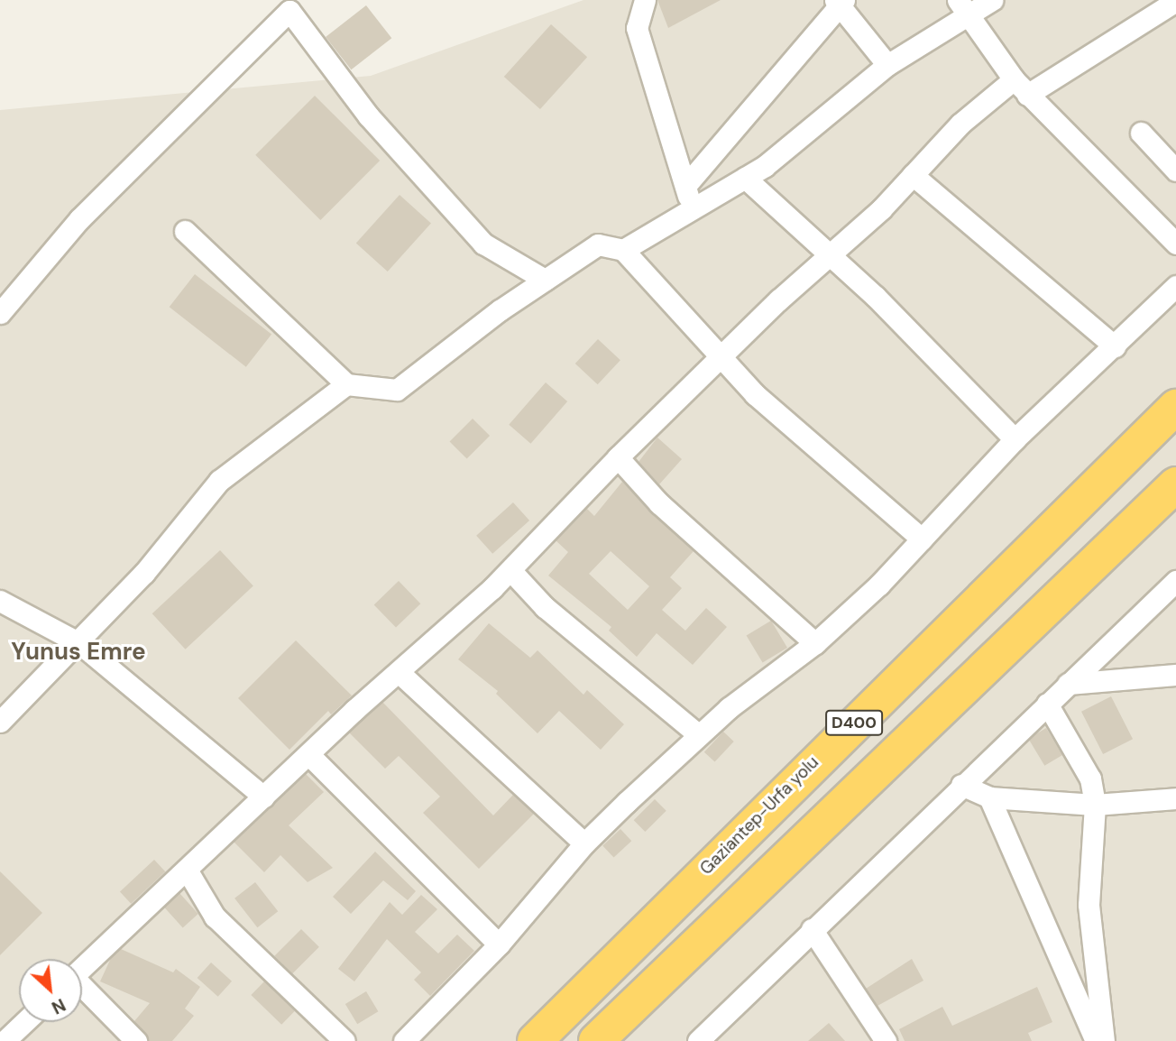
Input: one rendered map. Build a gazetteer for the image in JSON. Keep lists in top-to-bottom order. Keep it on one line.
{"streets":{"highway":["D400","Gaziantep-Urfa yolu"]},"districts":["Yunus Emre"],"north":"bottom right"}
